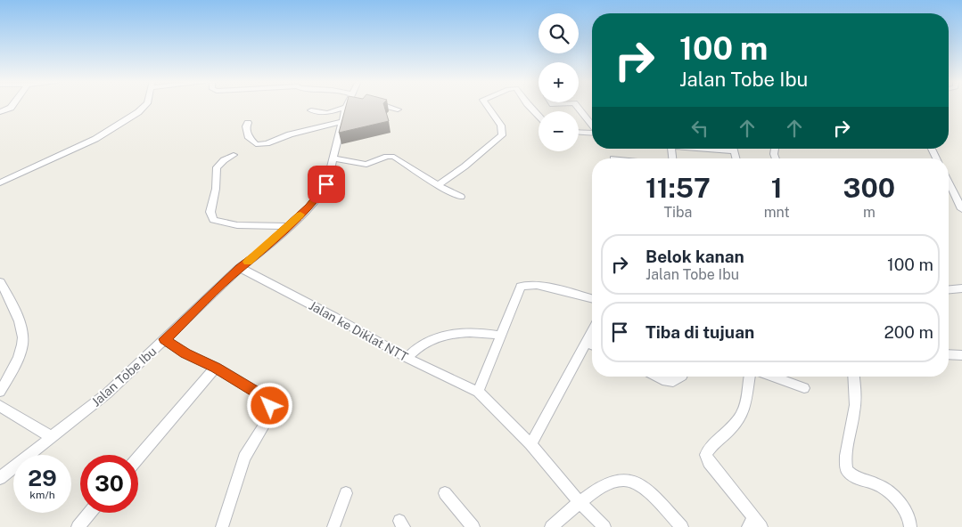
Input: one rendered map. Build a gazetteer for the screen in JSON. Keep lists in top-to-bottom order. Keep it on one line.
{"streets":{"street":["Jalan ke Diklat NTT","Jalan Tobe Ibu"]},"crossings":[["Jalan ke Diklat NTT","Jalan Tobe Ibu"]],"page":{"map_buttons":["+","−"],"turn":["100 m","Jalan Tobe Ibu"],"eta":["11:57","Tiba","1","mnt","300","m"],"list":[{"name":"Belok kanan","note":"Jalan Tobe Ibu","value":"100 m"},{"name":"Tiba di tujuan","value":"200 m"}],"speed":"29 km/h","limit":"30"}}
